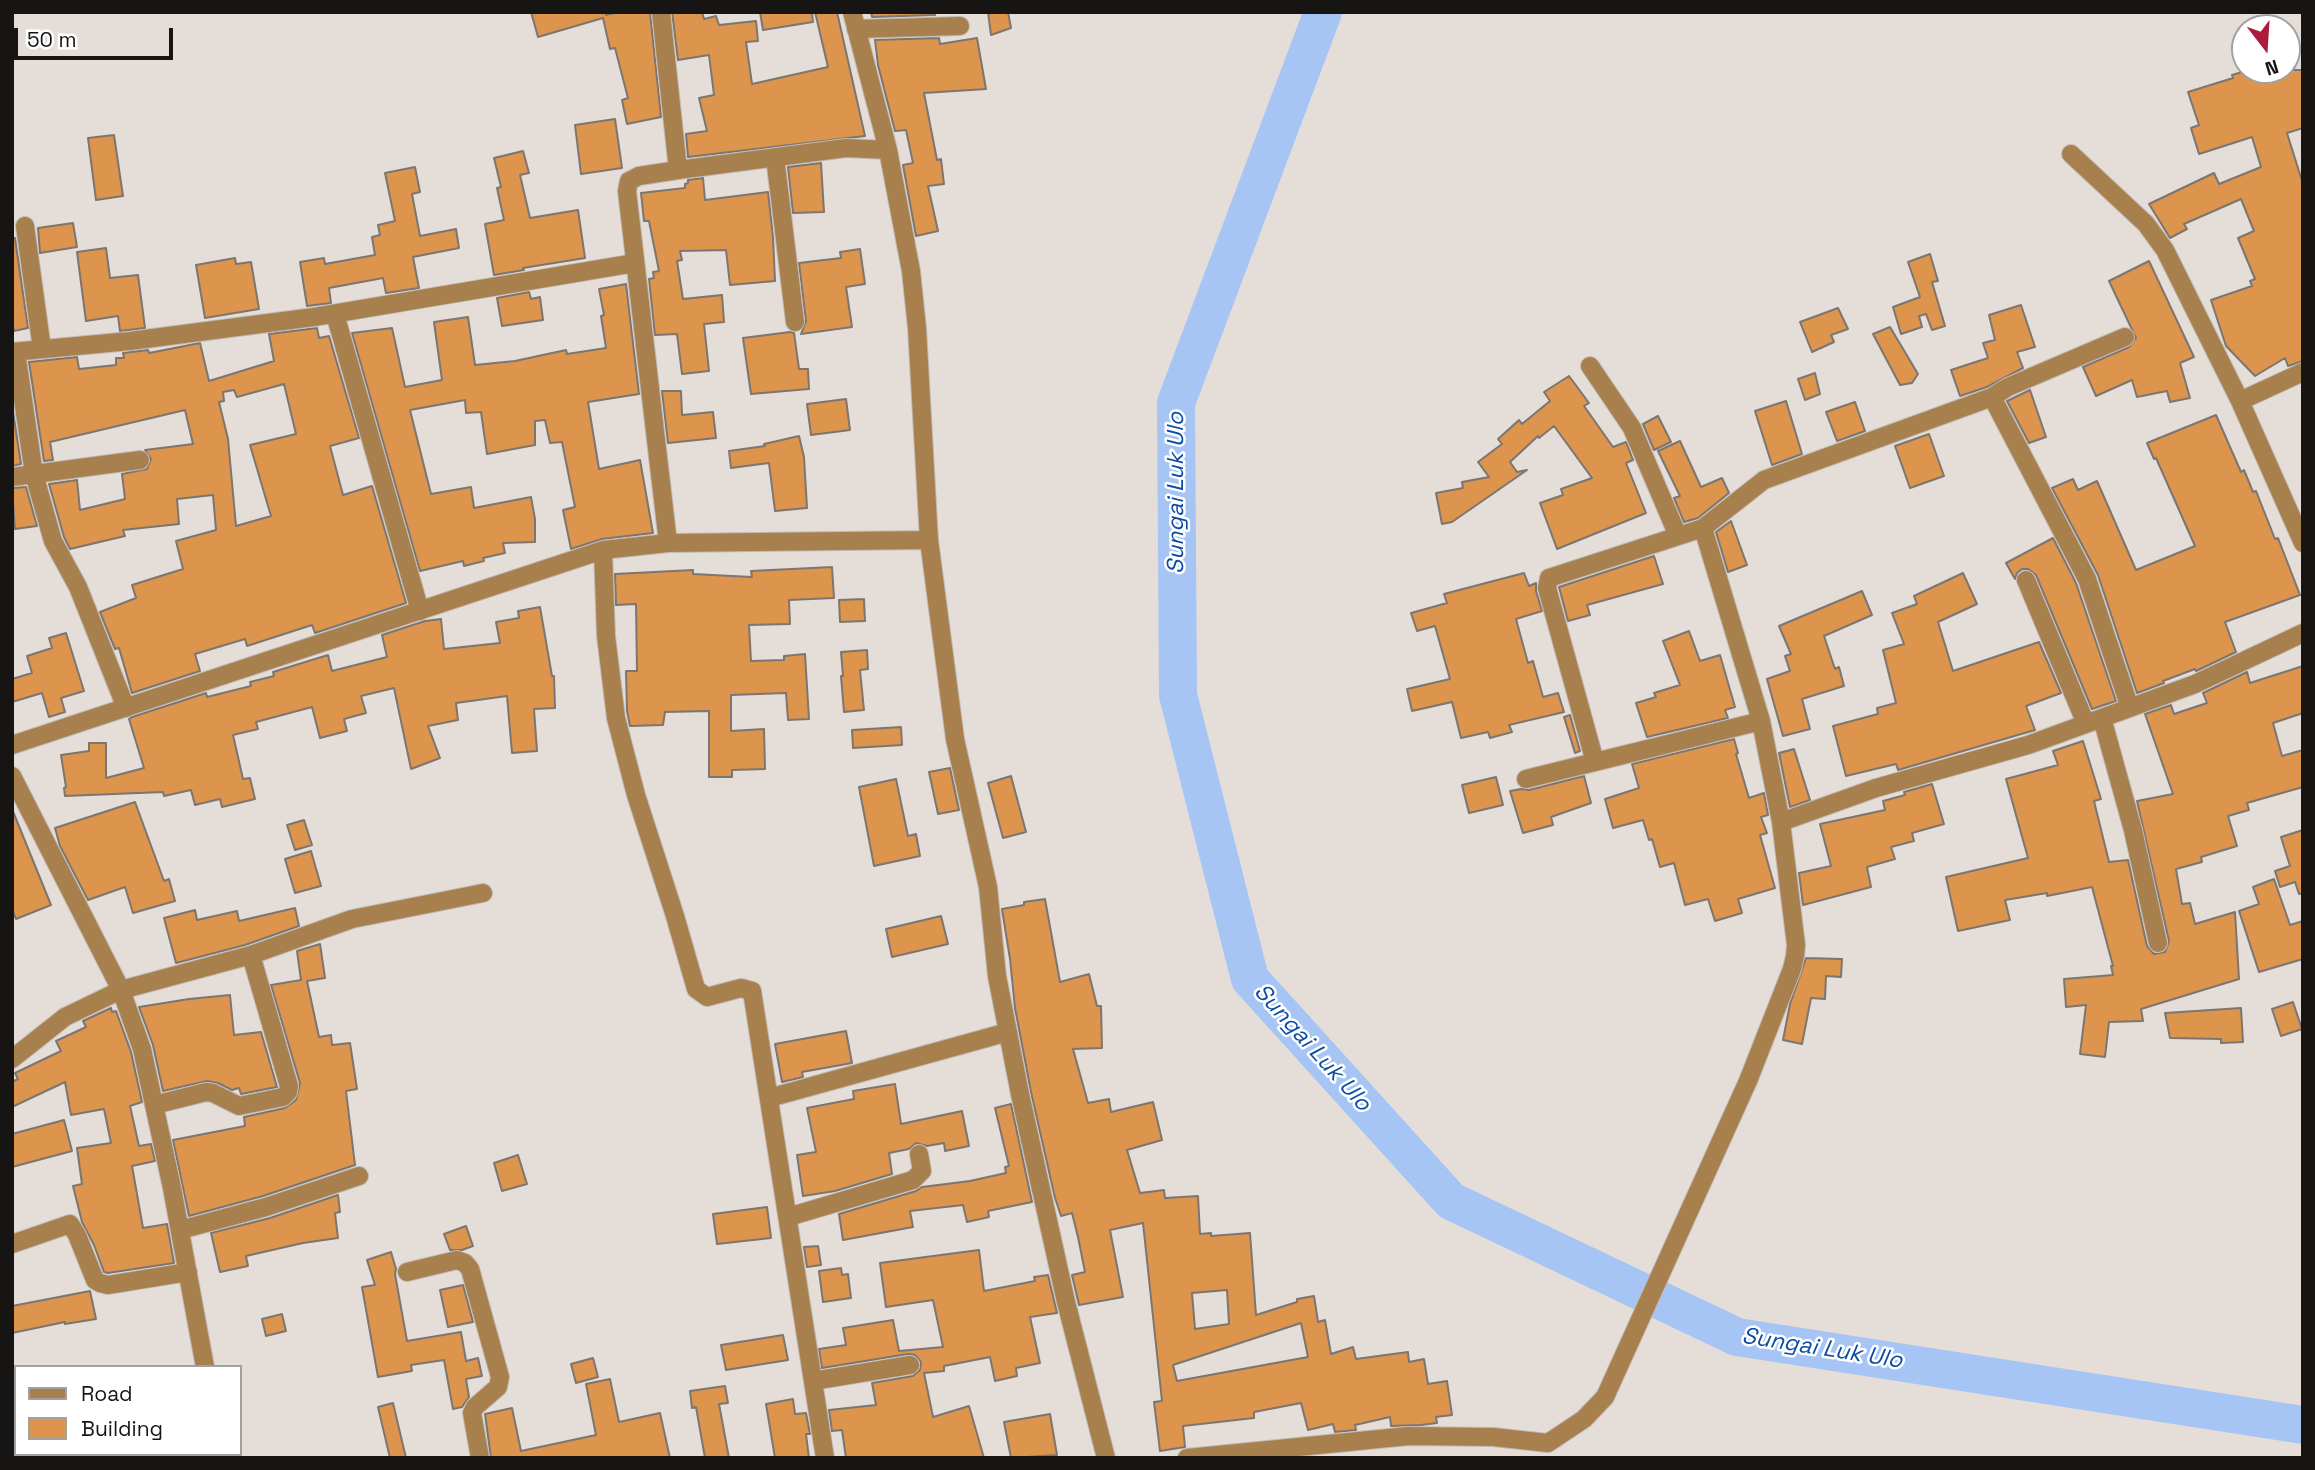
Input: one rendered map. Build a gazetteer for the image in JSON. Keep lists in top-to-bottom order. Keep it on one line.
{"water":["Sungai Luk Ulo"],"legend":["Road","Building"],"scale_bar":"50 m","north":"bottom"}
